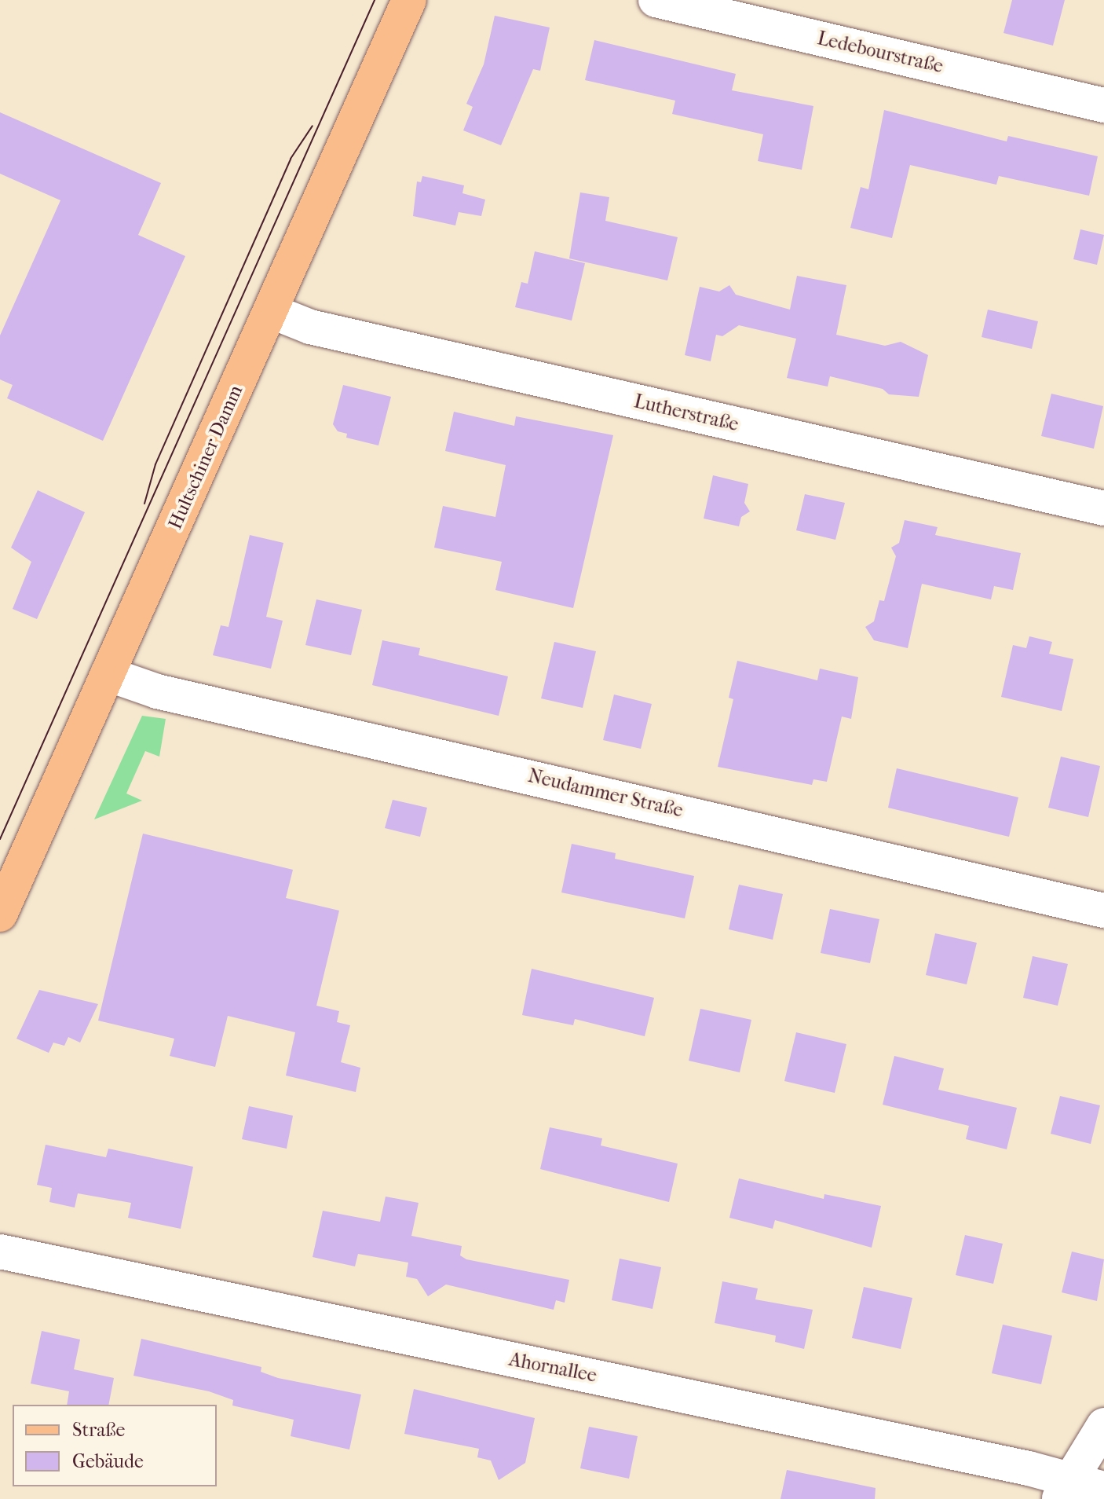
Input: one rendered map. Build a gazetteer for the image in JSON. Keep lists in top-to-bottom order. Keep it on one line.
{"streets":{"main road":["Hultschiner Damm"],"street":["Ledebourstraße","Lutherstraße","Neudammer Straße","Ahornallee"]},"crossings":[["Lutherstraße","Hultschiner Damm"],["Hultschiner Damm","Neudammer Straße"]],"legend":["Straße","Gebäude"]}
